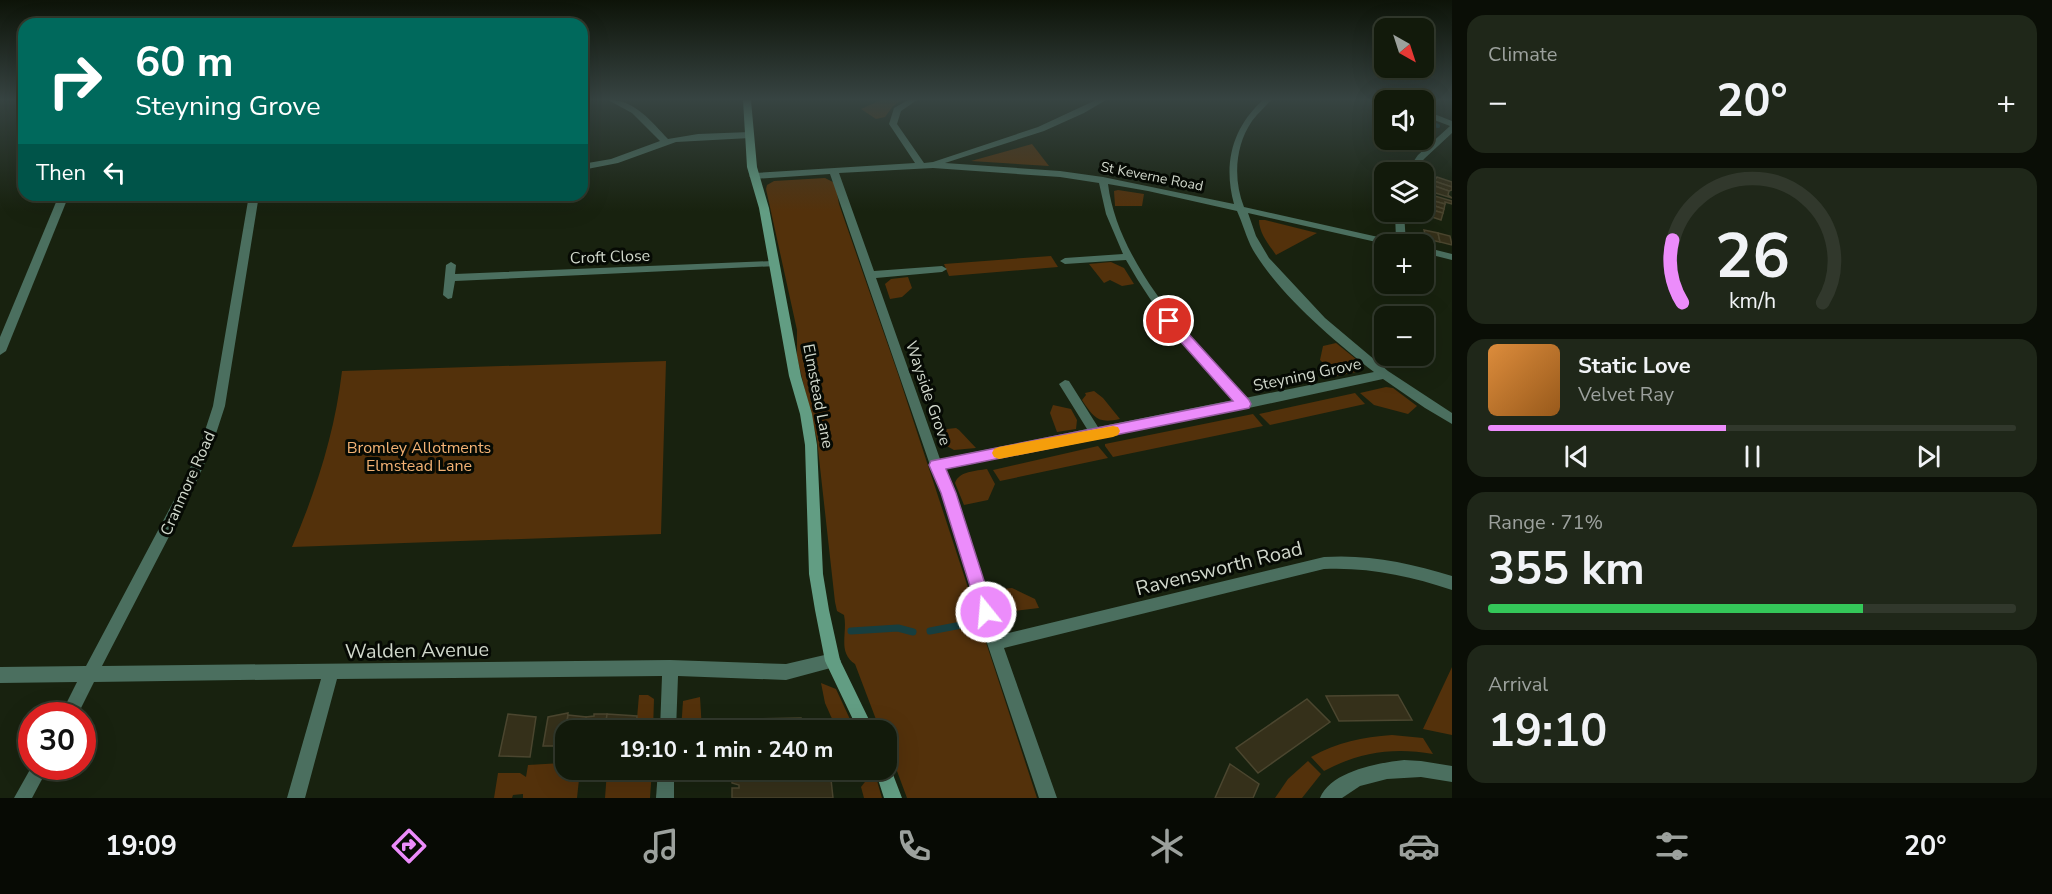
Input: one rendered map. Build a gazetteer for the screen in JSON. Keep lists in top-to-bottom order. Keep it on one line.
{"streets":{"street":["St Keverne Road","Croft Close","Steyning Grove","Wayside Grove","Elmstead Lane","Cranmore Road","Ravensworth Road","Walden Avenue"]},"crossings":[["St Keverne Road","Wayside Grove"],["St Keverne Road","Elmstead Lane"],["Croft Close","Elmstead Lane"],["Steyning Grove","Wayside Grove"],["Wayside Grove","Ravensworth Road"],["Elmstead Lane","Walden Avenue"],["Cranmore Road","Walden Avenue"]],"parks":["Bromley Allotments Elmstead Lane"],"north":"bottom right","page":{"tile":["Climate",["Range · 71%","355 km"],["Arrival","19:10"]],"map_buttons":["+","−"],"turn":["60 m","Steyning Grove"],"heat":["−","20°","+"],"then":"Then","song":["Static Love","Velvet Ray"],"limit":"30","trip":"19:10 · 1 min · 240 m","tabs":["19:09","20°"],"gauge":["26","km/h"]}}
